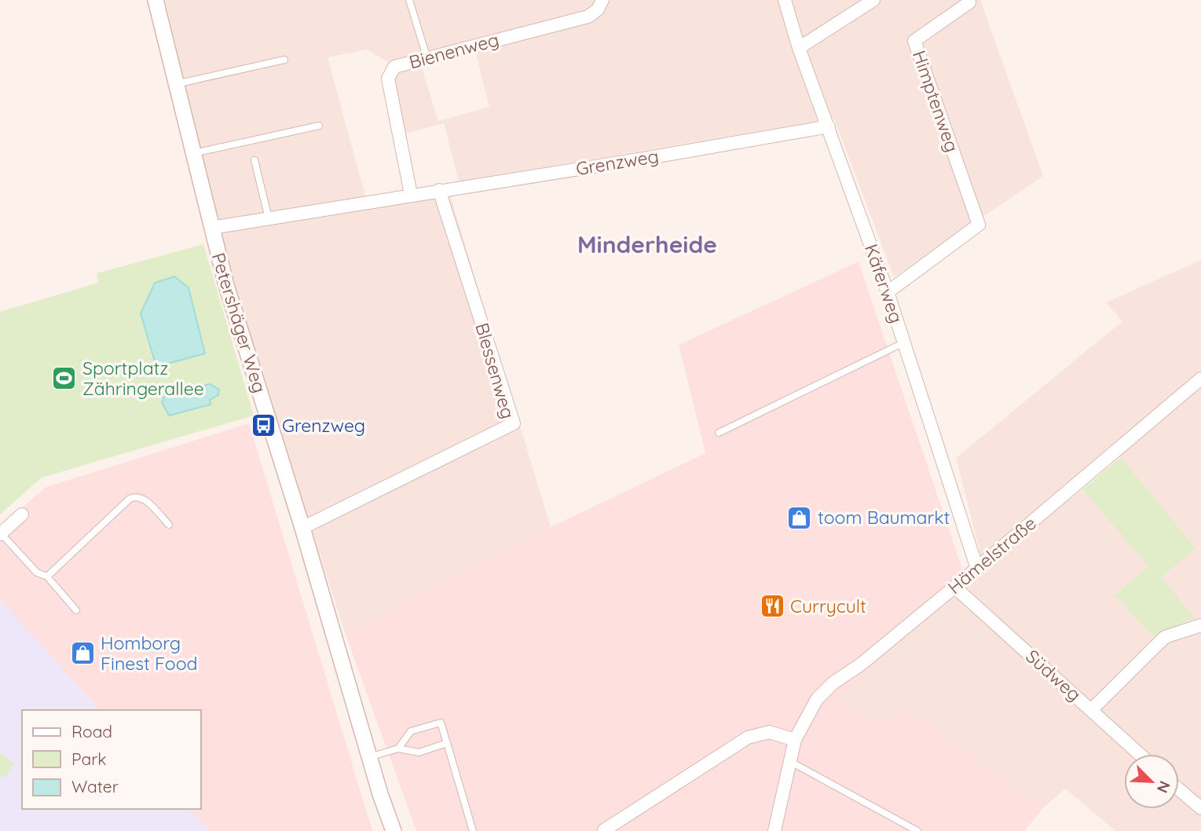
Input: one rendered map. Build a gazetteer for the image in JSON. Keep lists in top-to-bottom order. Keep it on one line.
{"streets":{"street":["Bienenweg","Himptenweg","Grenzweg","Käferweg","Petershäger Weg","Blessenweg","Hämelstraße","Südweg"]},"crossings":[["Bienenweg","Grenzweg"],["Himptenweg","Käferweg"],["Grenzweg","Käferweg"],["Grenzweg","Petershäger Weg"],["Grenzweg","Blessenweg"],["Käferweg","Hämelstraße"],["Petershäger Weg","Blessenweg"],["Hämelstraße","Südweg"]],"districts":["Minderheide"],"places":{"sports":["Sportplatz Zähringerallee"],"bus stop":["Grenzweg"],"shop":["toom Baumarkt","Homborg Finest Food"],"restaurant":["Currycult"]},"legend":["Road","Park","Water"],"north":"bottom right"}
